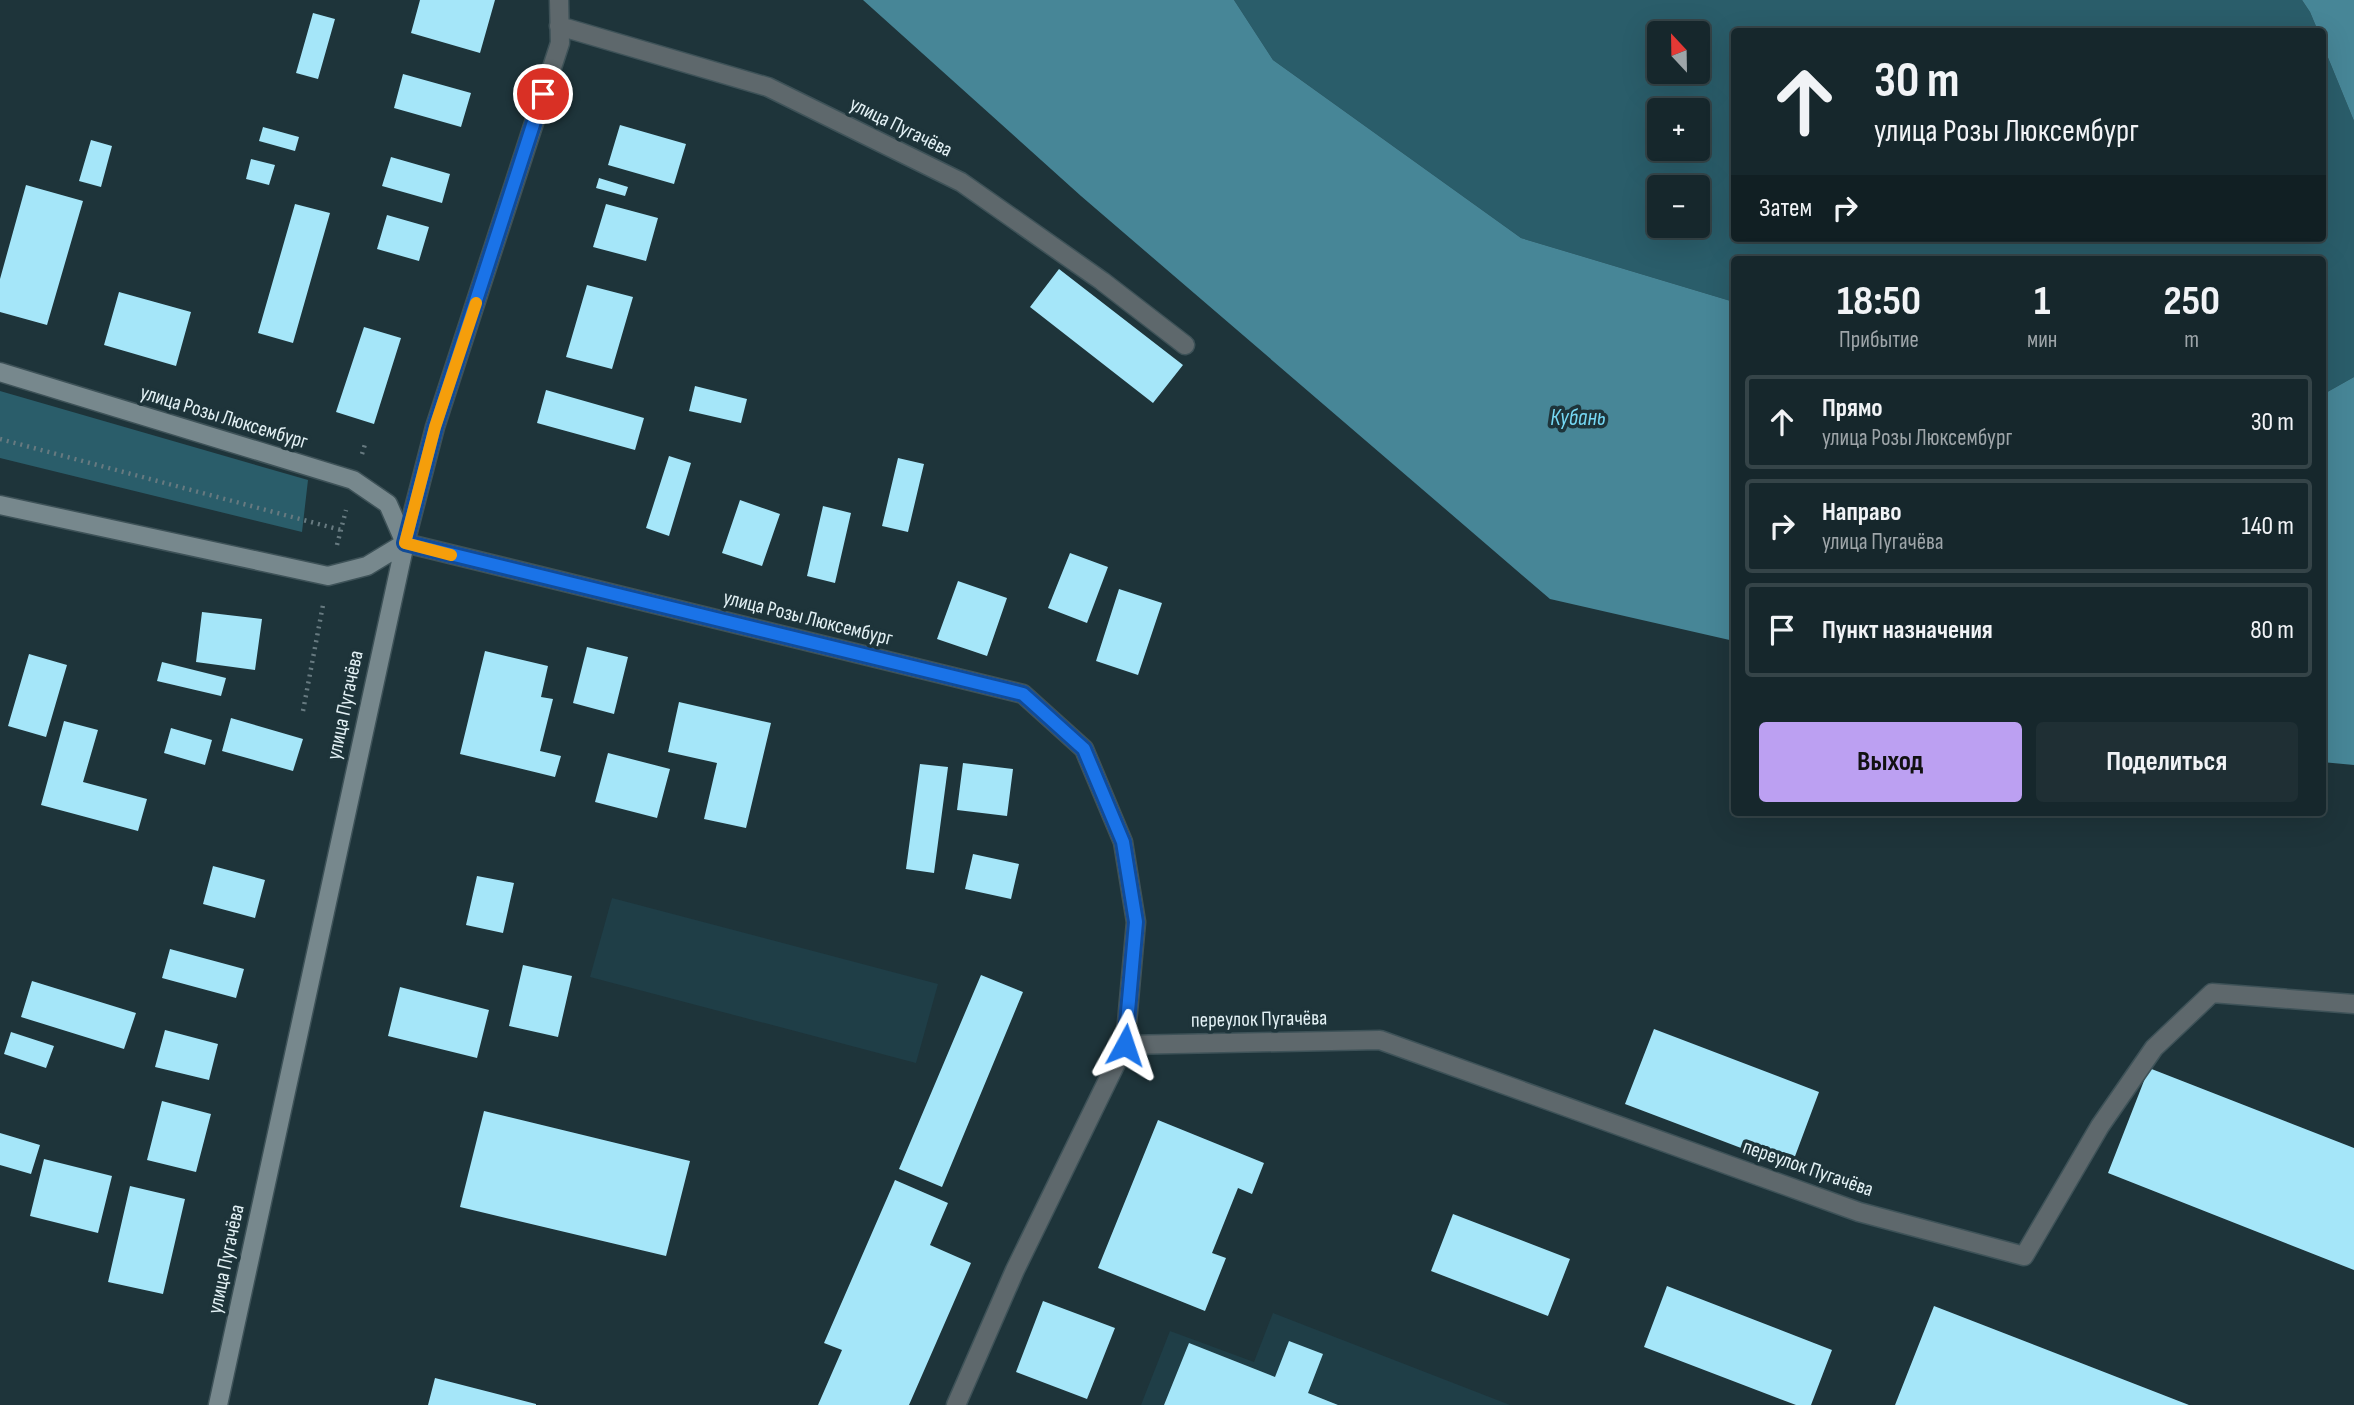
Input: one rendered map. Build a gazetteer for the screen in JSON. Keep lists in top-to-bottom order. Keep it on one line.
{"streets":{"main road":["улица Пугачёва","улица Розы Люксембург"],"street":["переулок Пугачёва"]},"crossings":[["улица Пугачёва","улица Розы Люксембург"],["улица Розы Люксембург","переулок Пугачёва"]],"water":["Кубань"],"north":"top","page":{"map_buttons":["+","−"],"turn":["30 m","улица Розы Люксембург"],"then":"Затем","eta":["18:50","Прибытие","1","мин","250","m"],"list":[{"name":"Прямо","note":"улица Розы Люксембург","value":"30 m"},{"name":"Направо","note":"улица Пугачёва","value":"140 m"},{"name":"Пункт назначения","value":"80 m"}],"buttons":["Выход","Поделиться"]}}
